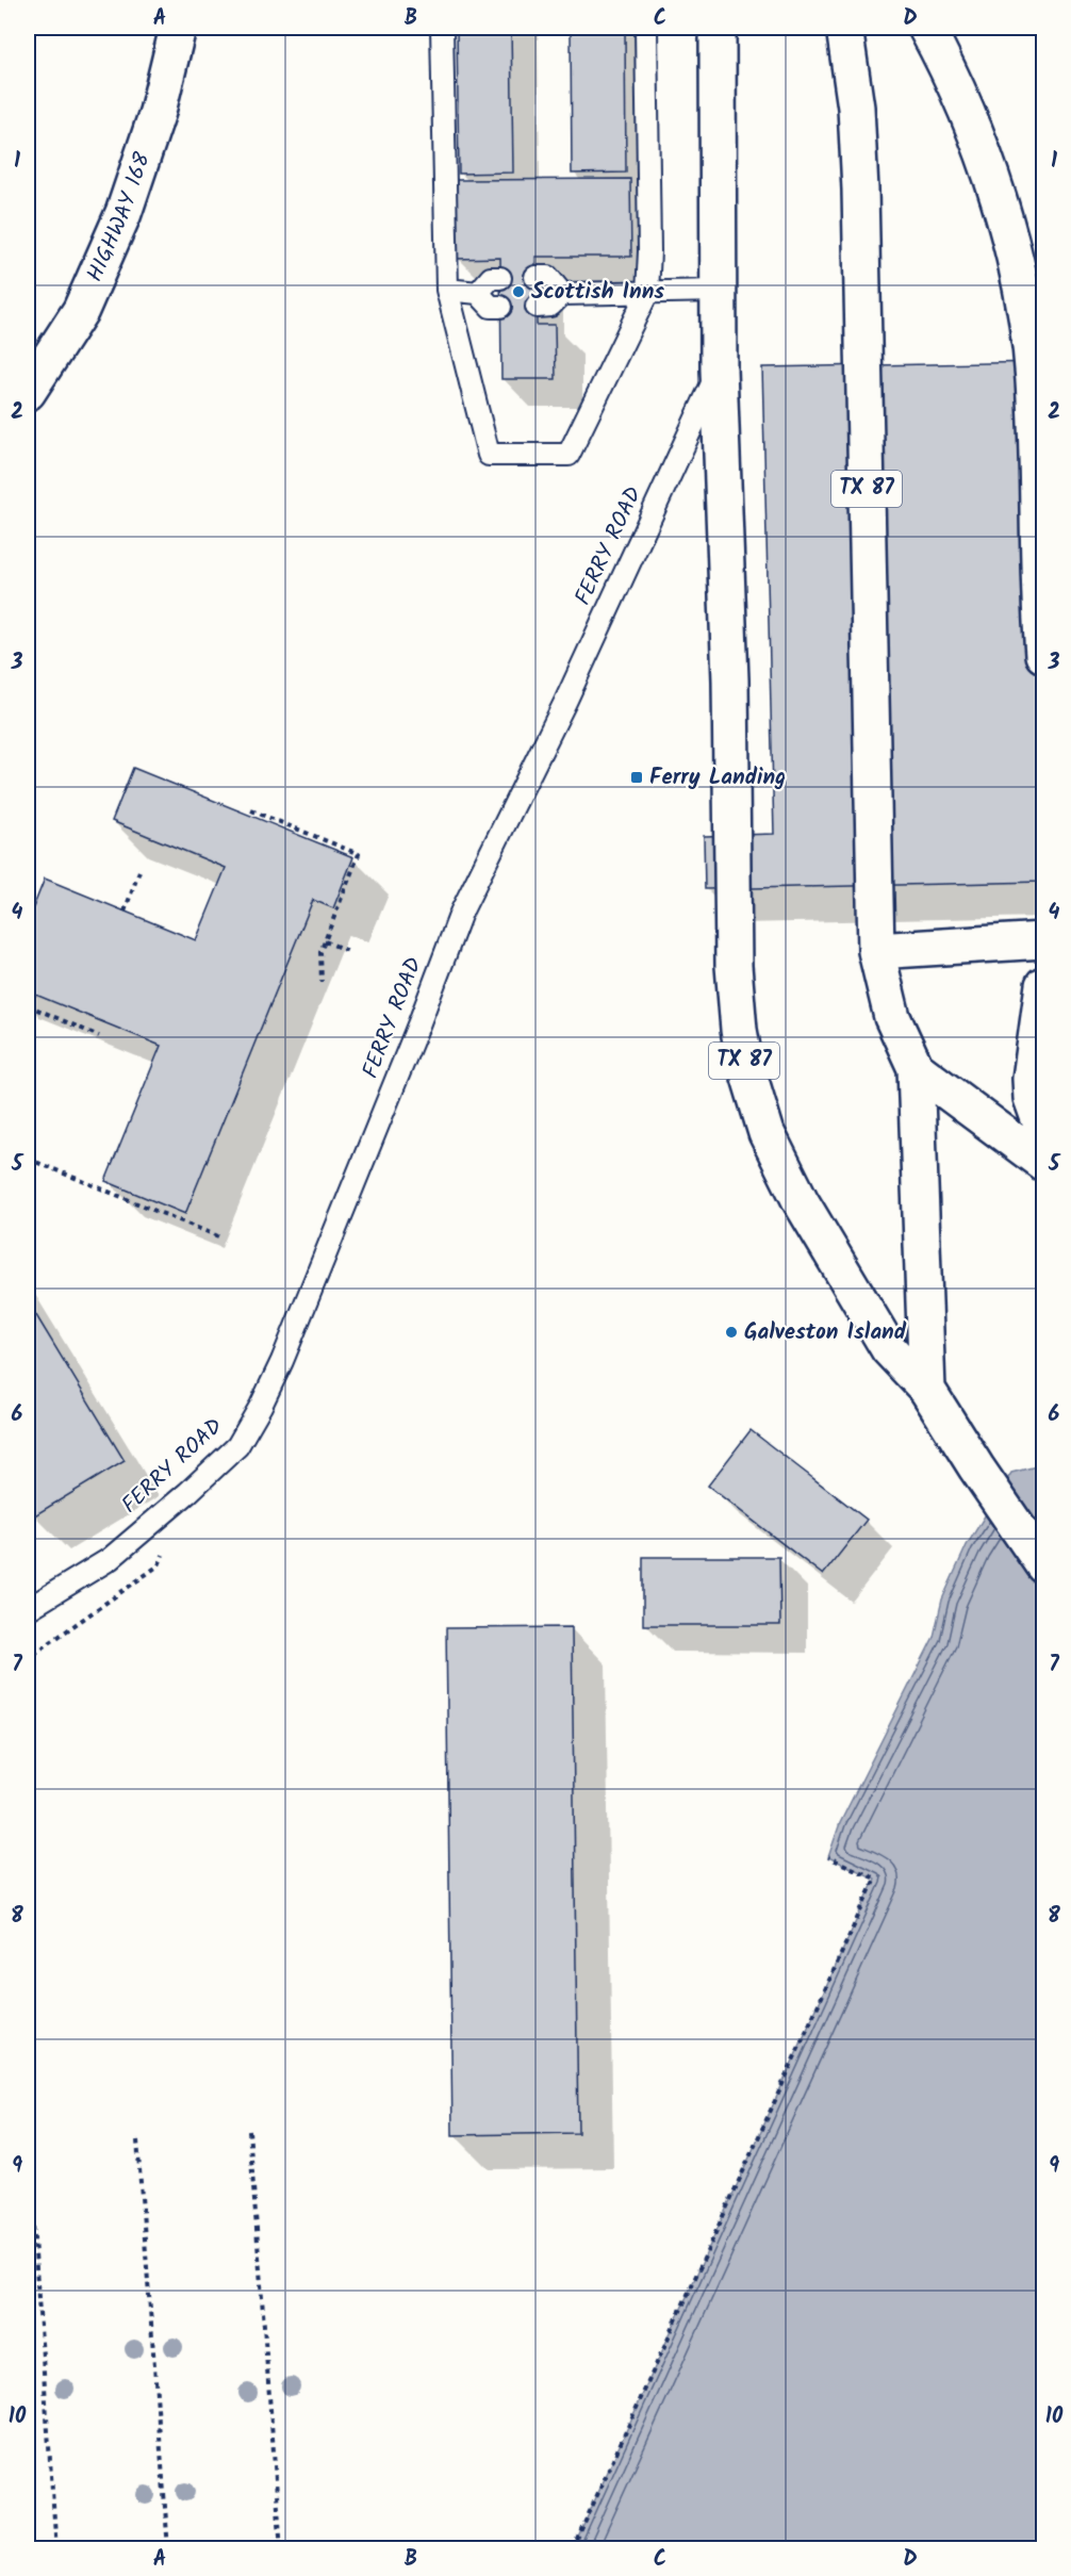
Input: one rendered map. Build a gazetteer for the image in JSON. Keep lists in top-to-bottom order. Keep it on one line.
{"streets":{"main road":["HIGHWAY 168","TX 87"],"lane":["FERRY ROAD"]},"crossings":[["TX 87","FERRY ROAD"]],"places":{"other":["Scottish Inns","Galveston Island"],"transit":["Ferry Landing"]},"grid":{"columns":["A","B","C","D"],"rows":["1","2","3","4","5","6","7","8","9","10"]}}
